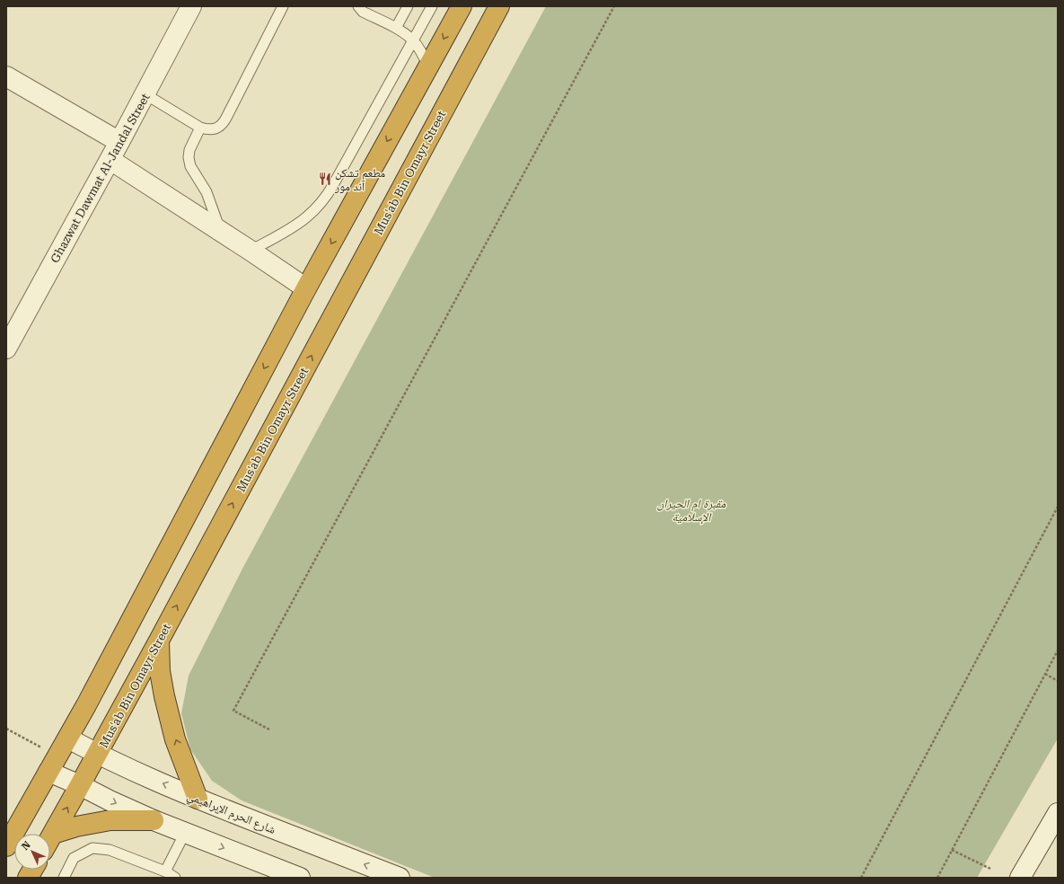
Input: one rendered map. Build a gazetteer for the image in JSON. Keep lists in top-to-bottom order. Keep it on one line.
{"streets":{"highway":["Mus'ab Bin Omayr Street"],"street":["Ghazwat Dawmat Al-Jandal Street","شارع الحرم الإبراهيمي"]},"crossings":[["Mus'ab Bin Omayr Street","شارع الحرم الإبراهيمي"]],"parks":["مقبرة ام الحيران الإسلامية"],"places":{"restaurant":["مطعم تشكن آند مور"]},"north":"top left"}
